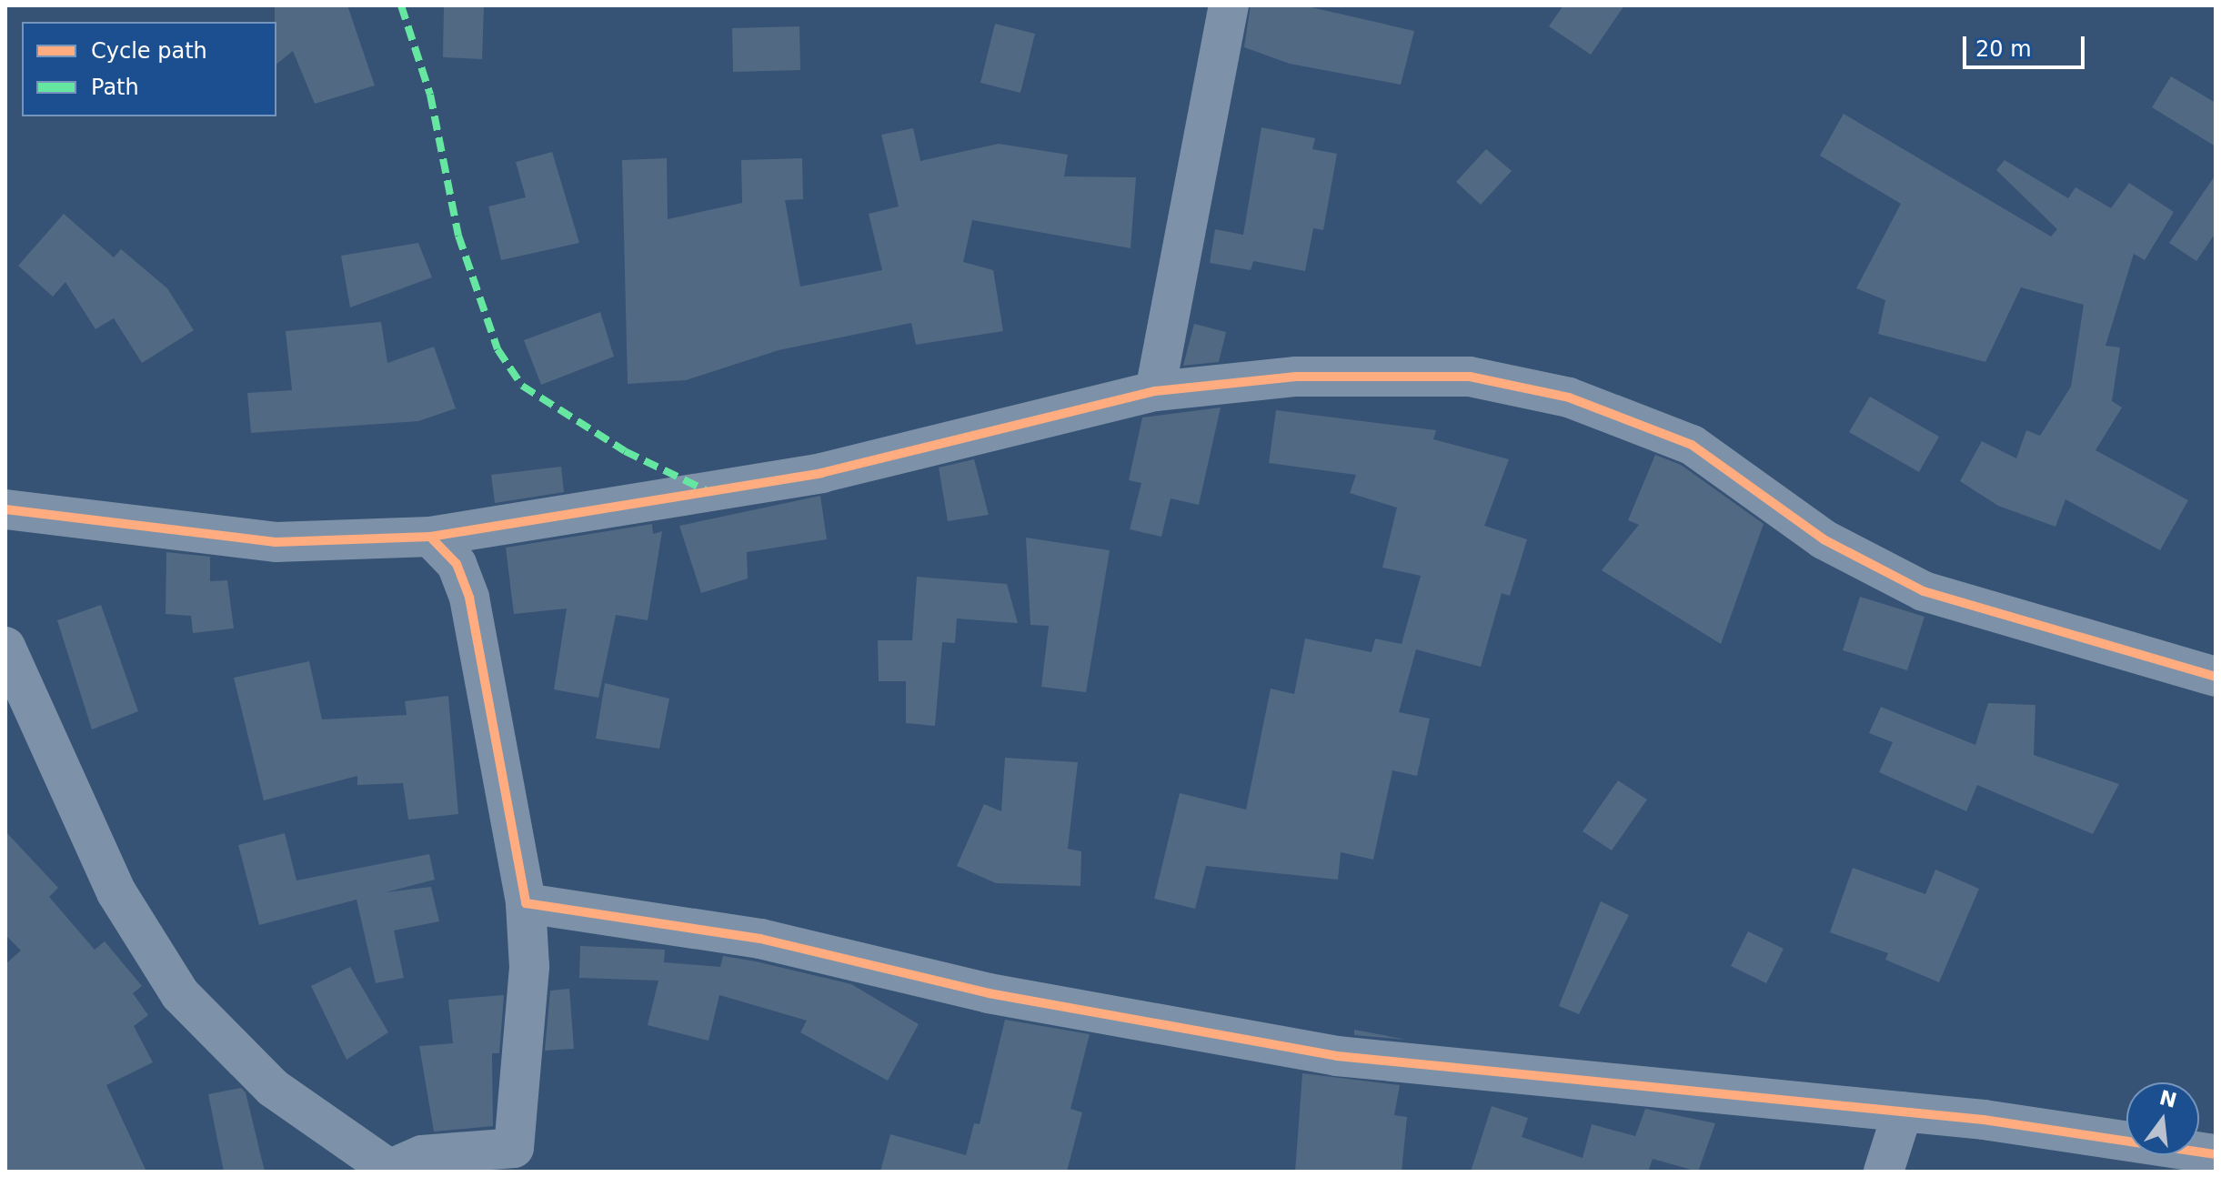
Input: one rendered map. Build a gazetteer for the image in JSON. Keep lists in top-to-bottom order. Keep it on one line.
{"legend":["Cycle path","Path"],"scale_bar":"20 m","north":"top"}
